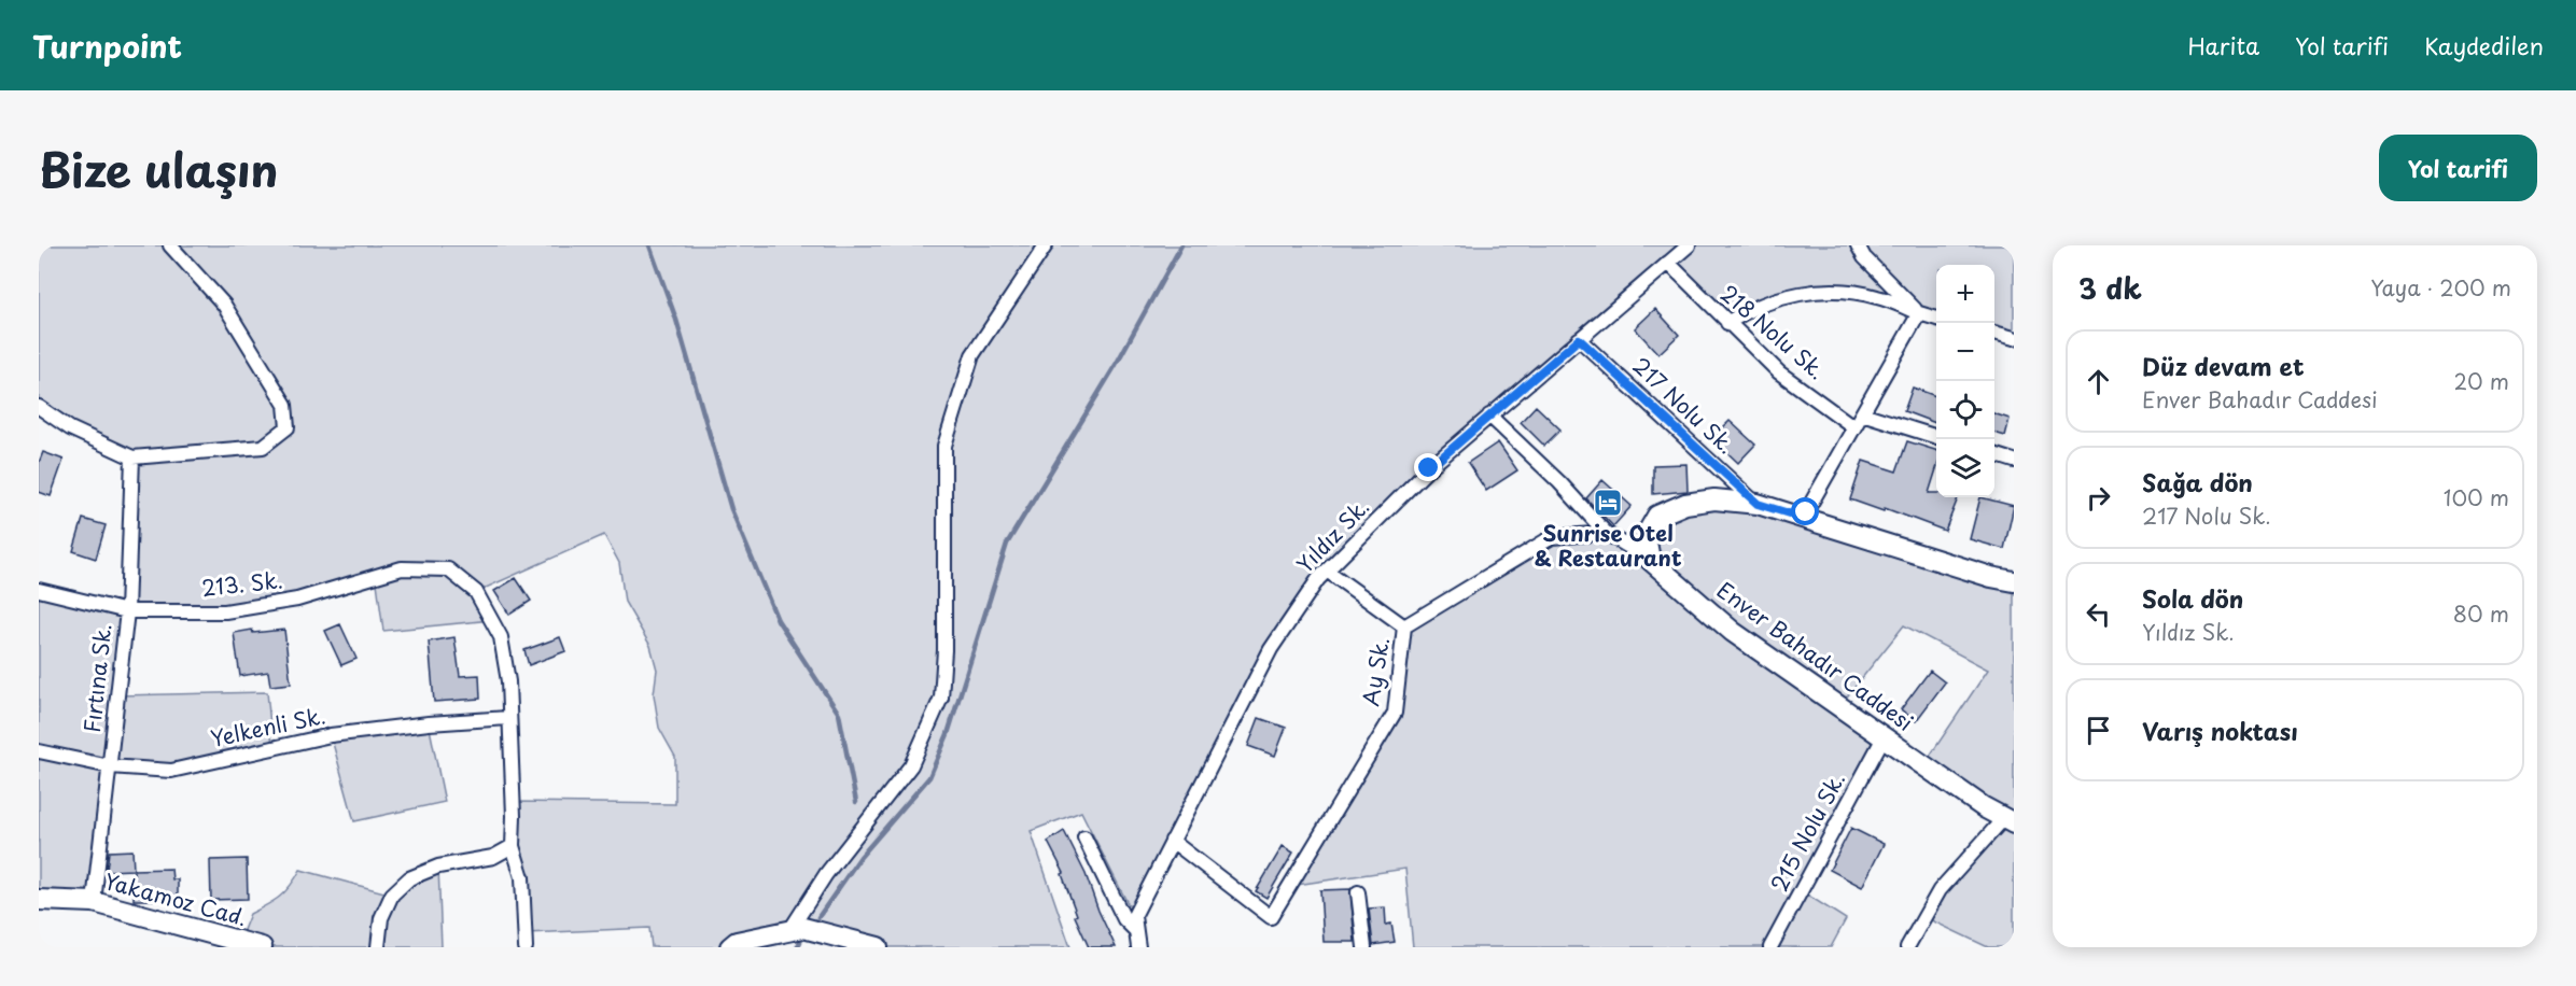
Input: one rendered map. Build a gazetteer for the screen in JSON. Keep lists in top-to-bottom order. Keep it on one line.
{"streets":{"main road":["Enver Bahadır Caddesi","Yakamoz Cad."],"street":["218 Nolu Sk.","217 Nolu Sk.","Yıldız Sk.","213. Sk.","Ay Sk.","Fırtına Sk.","Yelkenli Sk.","215 Nolu Sk."]},"crossings":[["218 Nolu Sk.","Yıldız Sk."],["217 Nolu Sk.","Yıldız Sk."],["Yıldız Sk.","Ay Sk."],["213. Sk.","Fırtına Sk."],["213. Sk.","Yelkenli Sk."],["Enver Bahadır Caddesi","215 Nolu Sk."],["Fırtına Sk.","Yelkenli Sk."],["Fırtına Sk.","Yakamoz Cad."]],"places":{"hotel":["Sunrise Otel & Restaurant"]},"page":{"header":"Turnpoint","nav":["Harita","Yol tarifi","Kaydedilen"],"title":"Bize ulaşın","buttons":"Yol tarifi","heading":["3 dk","Yaya · 200 m"],"map_buttons":["+","−"],"list":[["Düz devam et","Enver Bahadır Caddesi","20 m"],["Sağa dön","217 Nolu Sk.","100 m"],["Sola dön","Yıldız Sk.","80 m"],"Varış noktası"]}}
